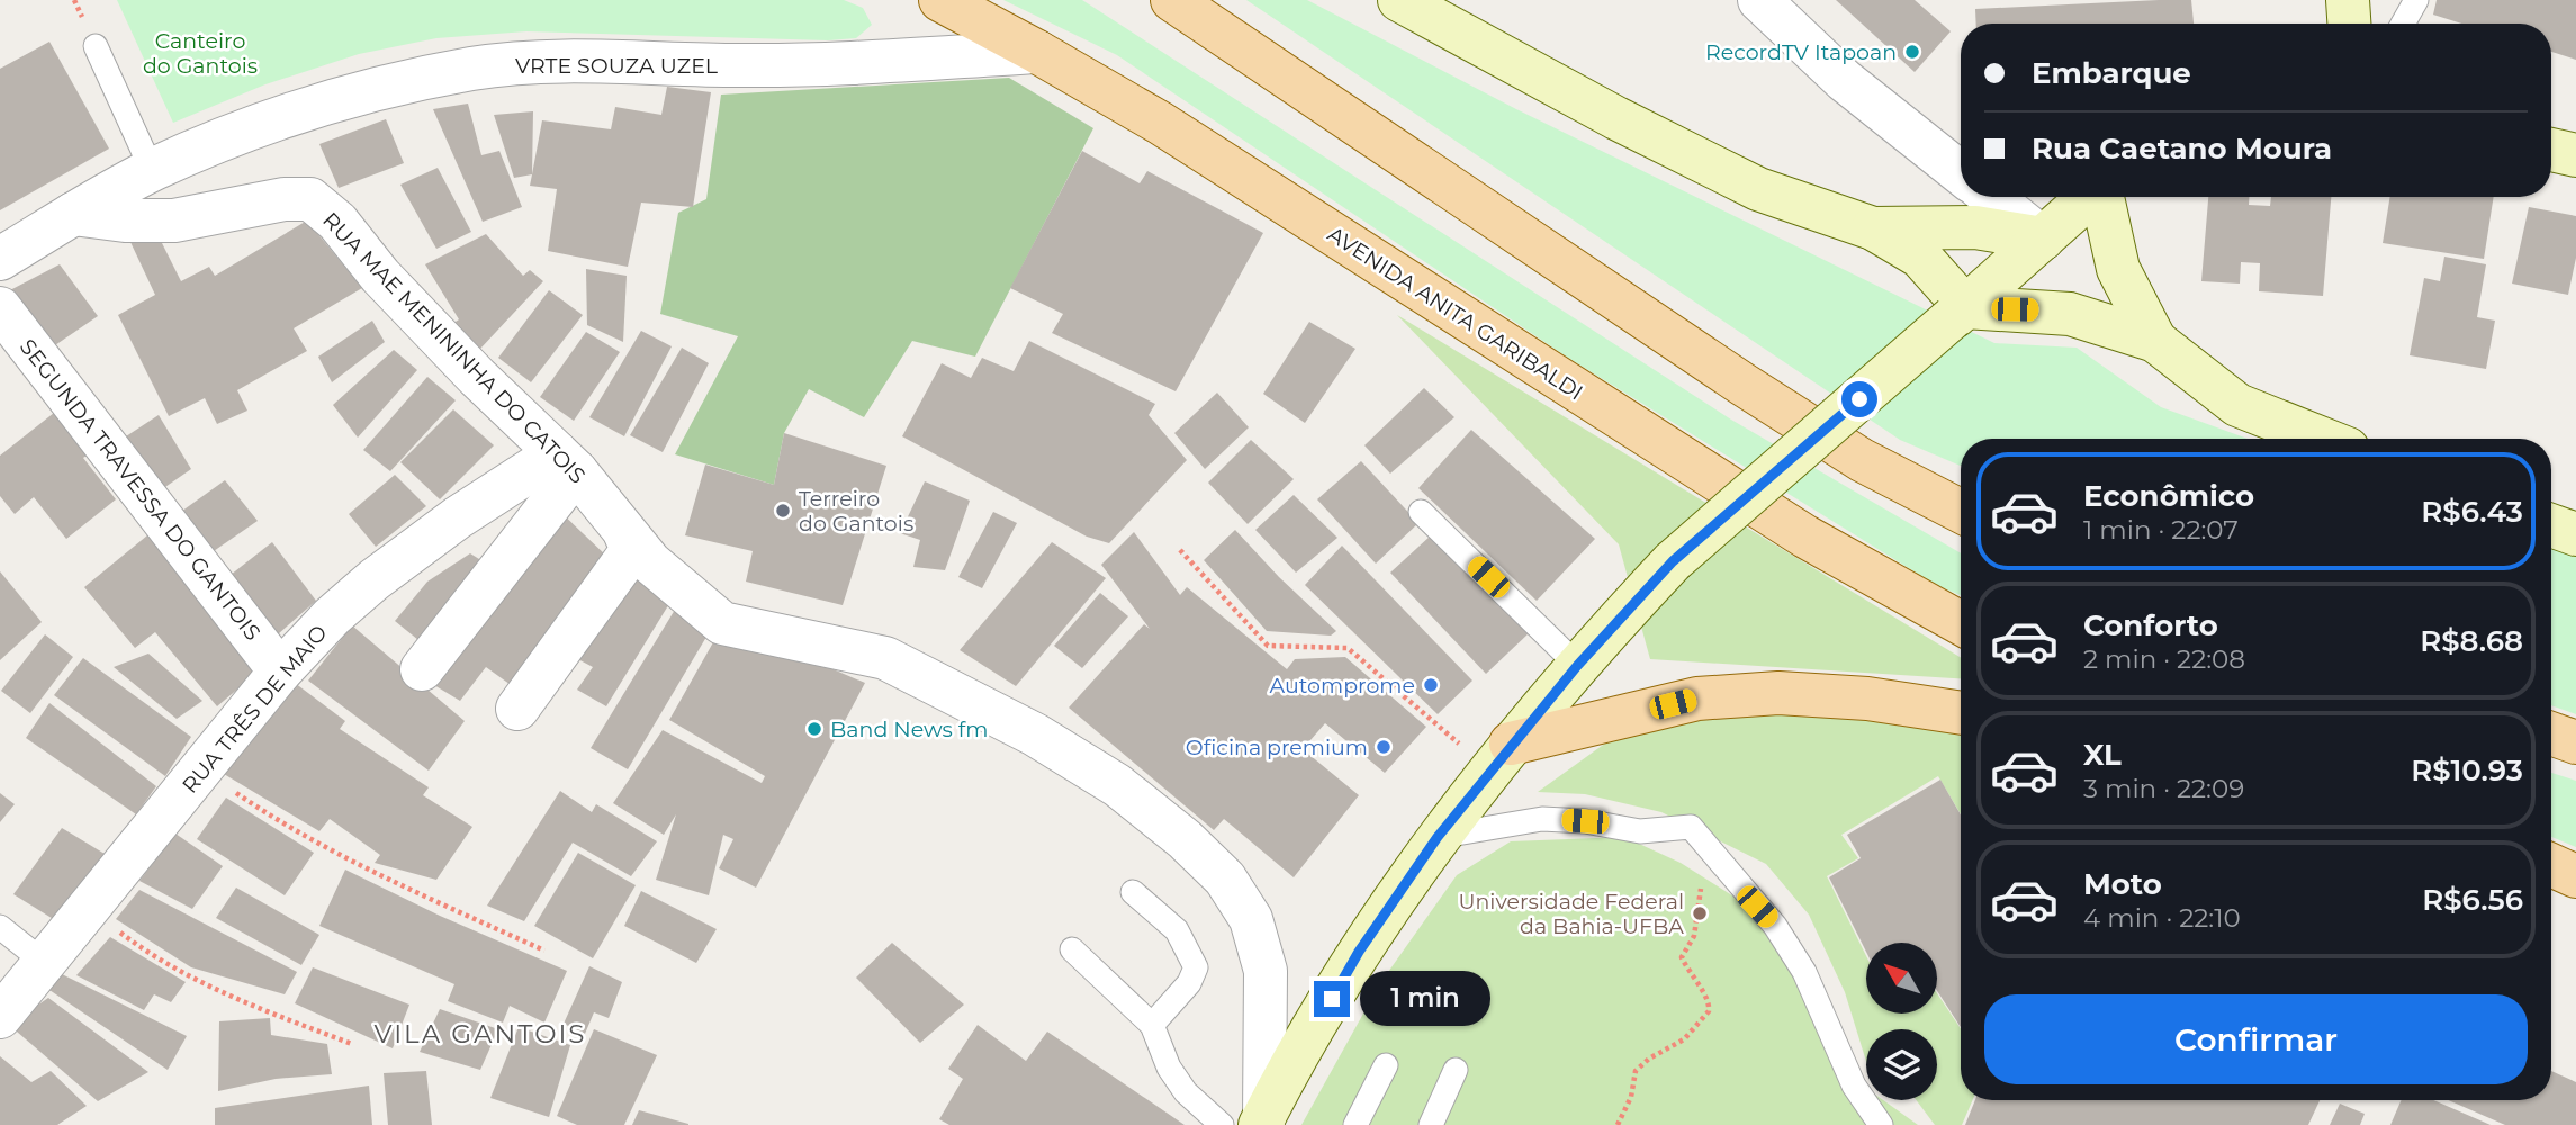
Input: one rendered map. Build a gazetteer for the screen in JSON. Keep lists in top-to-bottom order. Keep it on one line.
{"streets":{"main road":["AVENIDA ANITA GARIBALDI"],"street":["VRTE SOUZA UZEL","RUA MAE MENININHA DO CATOIS","SEGUNDA TRAVESSA DO GANTOIS","RUA TRÊS DE MAIO"]},"crossings":[["VRTE SOUZA UZEL","AVENIDA ANITA GARIBALDI"],["VRTE SOUZA UZEL","RUA MAE MENININHA DO CATOIS"],["RUA MAE MENININHA DO CATOIS","RUA TRÊS DE MAIO"],["SEGUNDA TRAVESSA DO GANTOIS","RUA TRÊS DE MAIO"]],"districts":["VILA GANTOIS"],"parks":["Canteiro do Gantois"],"places":["RecordTV Itapoan","Terreiro do Gantois","Automprome","Band News fm","Oficina premium","Universidade Federal da Bahia-UFBA"],"north":"top left","page":{"banner":["Embarque","Rua Caetano Moura"],"list":[{"name":"Econômico","note":"1 min · 22:07","value":"R$6.43"},{"name":"Conforto","note":"2 min · 22:08","value":"R$8.68"},{"name":"XL","note":"3 min · 22:09","value":"R$10.93"},{"name":"Moto","note":"4 min · 22:10","value":"R$6.56"}],"bubble":"1 min","buttons":"Confirmar"}}
